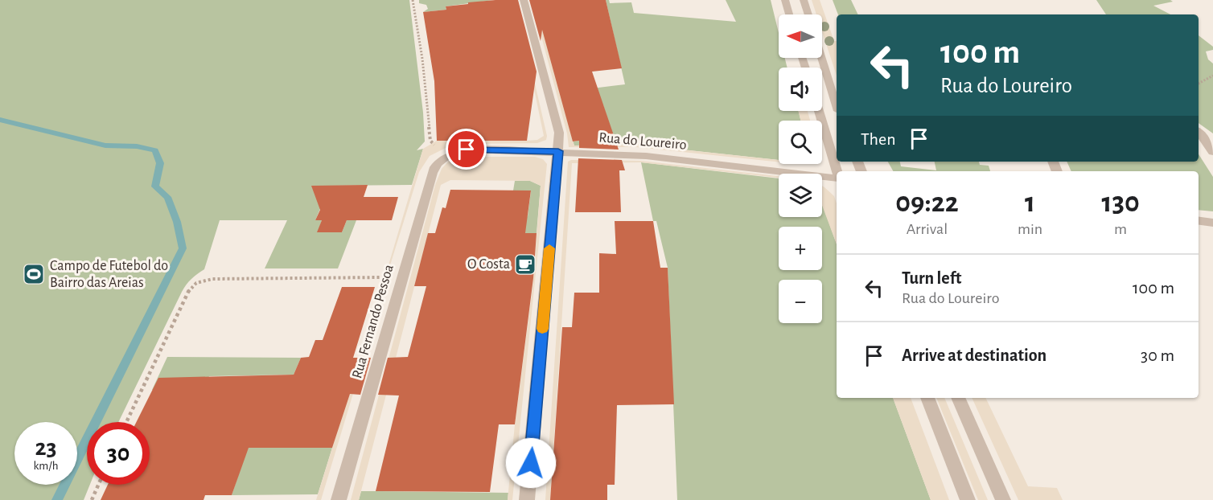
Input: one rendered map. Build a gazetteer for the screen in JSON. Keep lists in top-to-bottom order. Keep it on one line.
{"streets":{"street":["Rua do Loureiro","Rua Fernando Pessoa"]},"crossings":[["Rua do Loureiro","Rua Fernando Pessoa"]],"places":{"cafe":["O Costa"],"sports":["Campo de Futebol do Bairro das Areias"]},"north":"left","page":{"map_buttons":["+","−"],"turn":["100 m","Rua do Loureiro"],"then":"Then","eta":["09:22","Arrival","1","min","130","m"],"list":[{"name":"Turn left","note":"Rua do Loureiro","value":"100 m"},{"name":"Arrive at destination","value":"30 m"}],"speed":"23 km/h","limit":"30"}}
